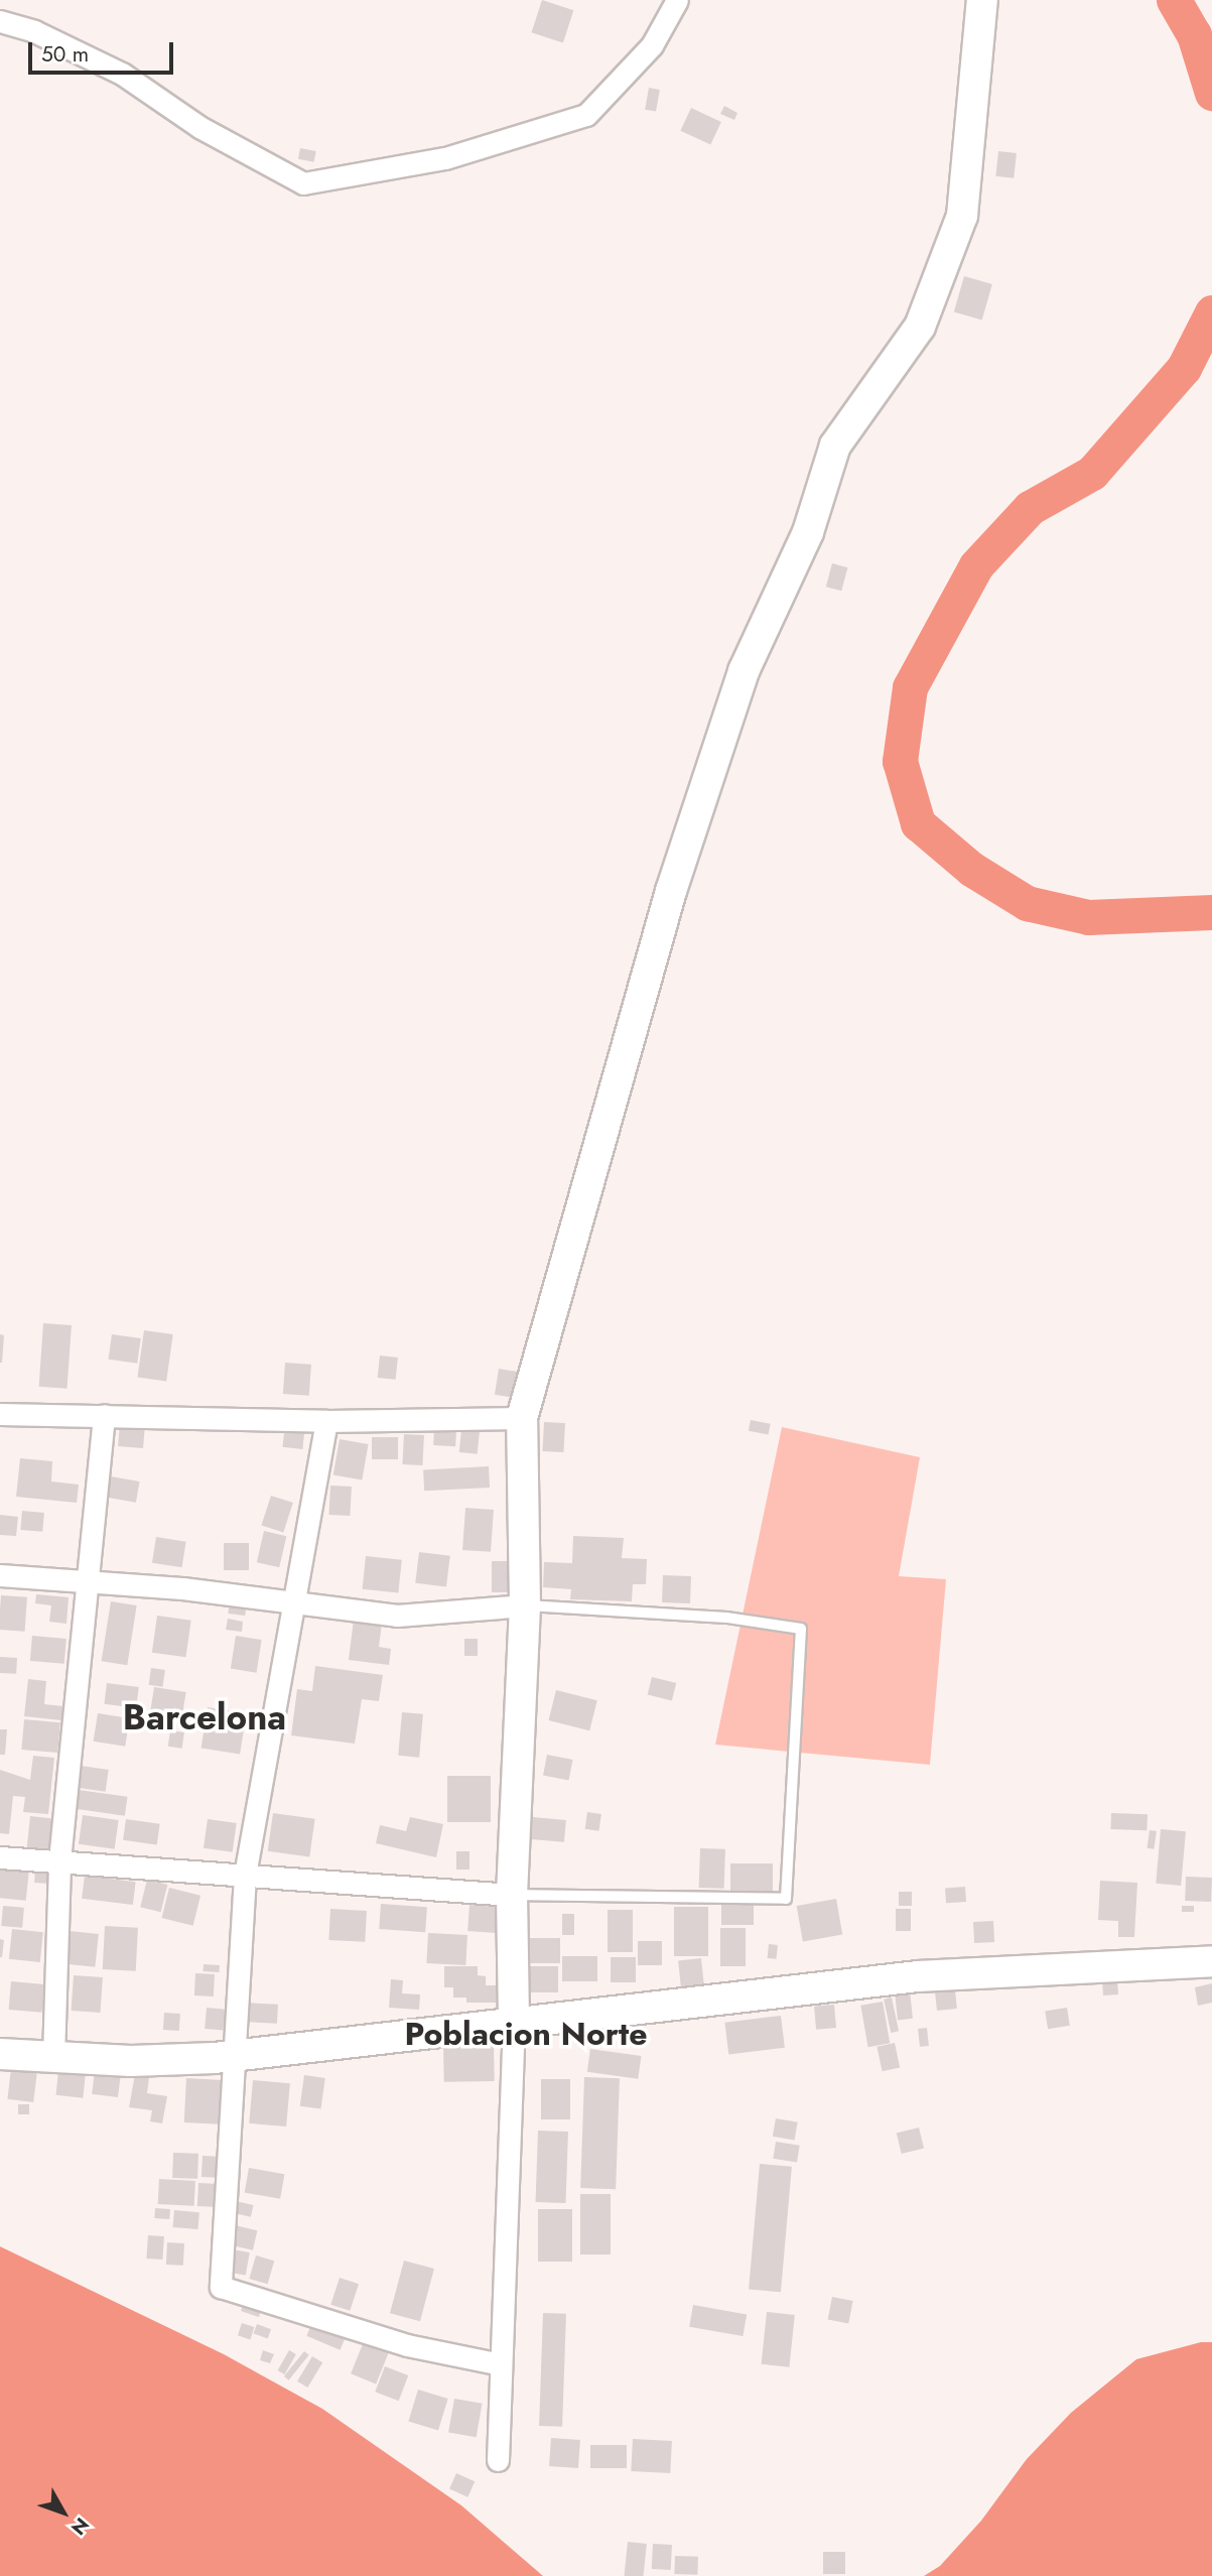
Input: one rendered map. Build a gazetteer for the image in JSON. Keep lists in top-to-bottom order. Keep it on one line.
{"districts":["Barcelona","Poblacion Norte"],"scale_bar":"50 m","north":"bottom right"}
